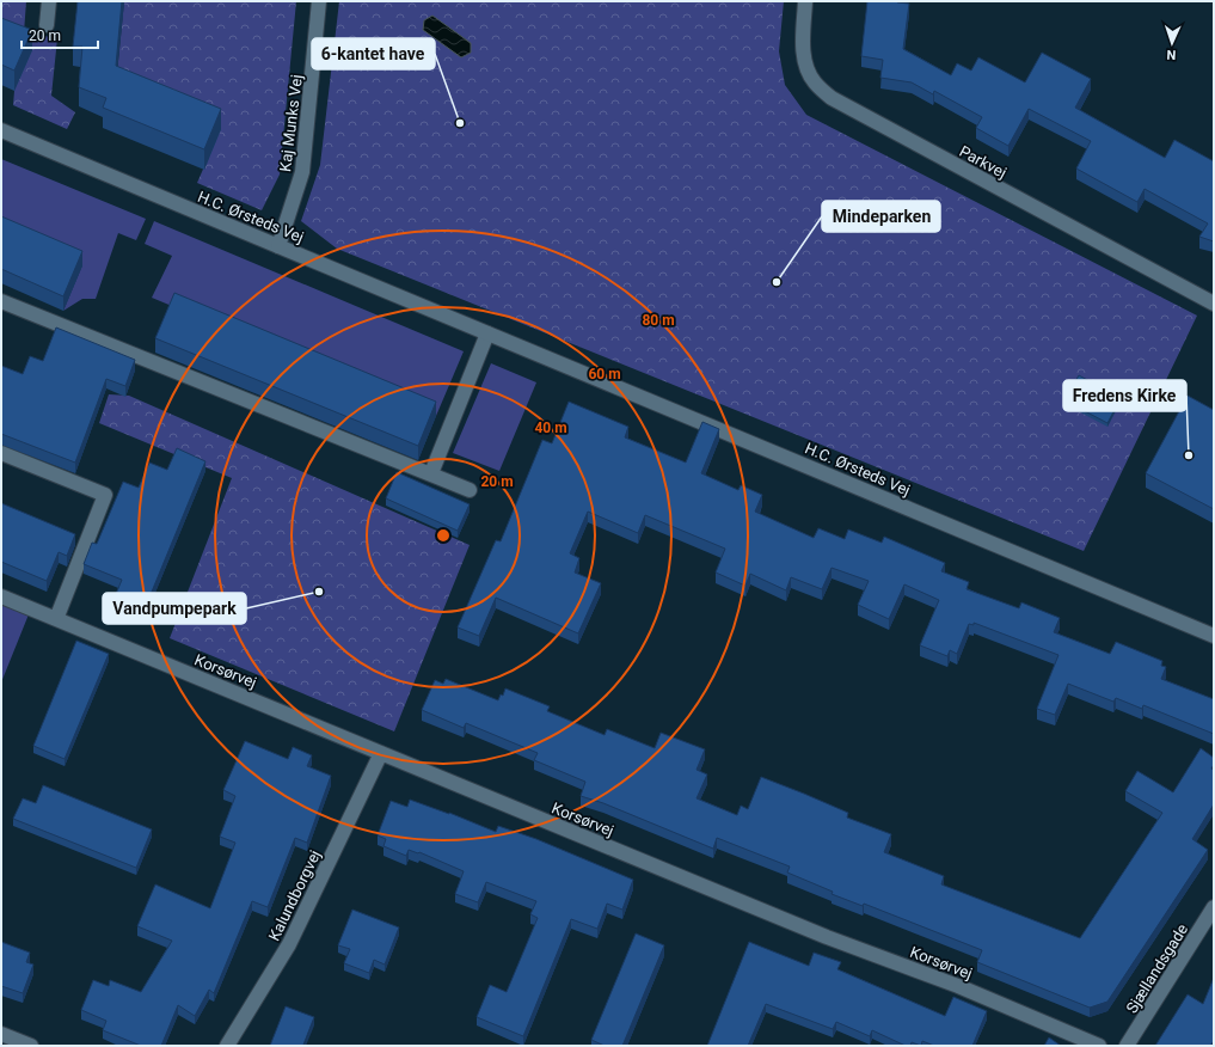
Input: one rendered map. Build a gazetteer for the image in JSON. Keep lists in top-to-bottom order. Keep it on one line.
{"streets":{"street":["Kaj Munks Vej","Parkvej","H.C. Ørsteds Vej","Korsørvej","Kalundborgvej","Sjællandsgade"]},"crossings":[["Kaj Munks Vej","H.C. Ørsteds Vej"],["Korsørvej","Kalundborgvej"]],"places":["6-kantet have","Mindeparken","Fredens Kirke","Vandpumpepark"],"scale_bar":"20 m","north":"bottom","rings":["80 m","60 m","40 m","20 m"]}
